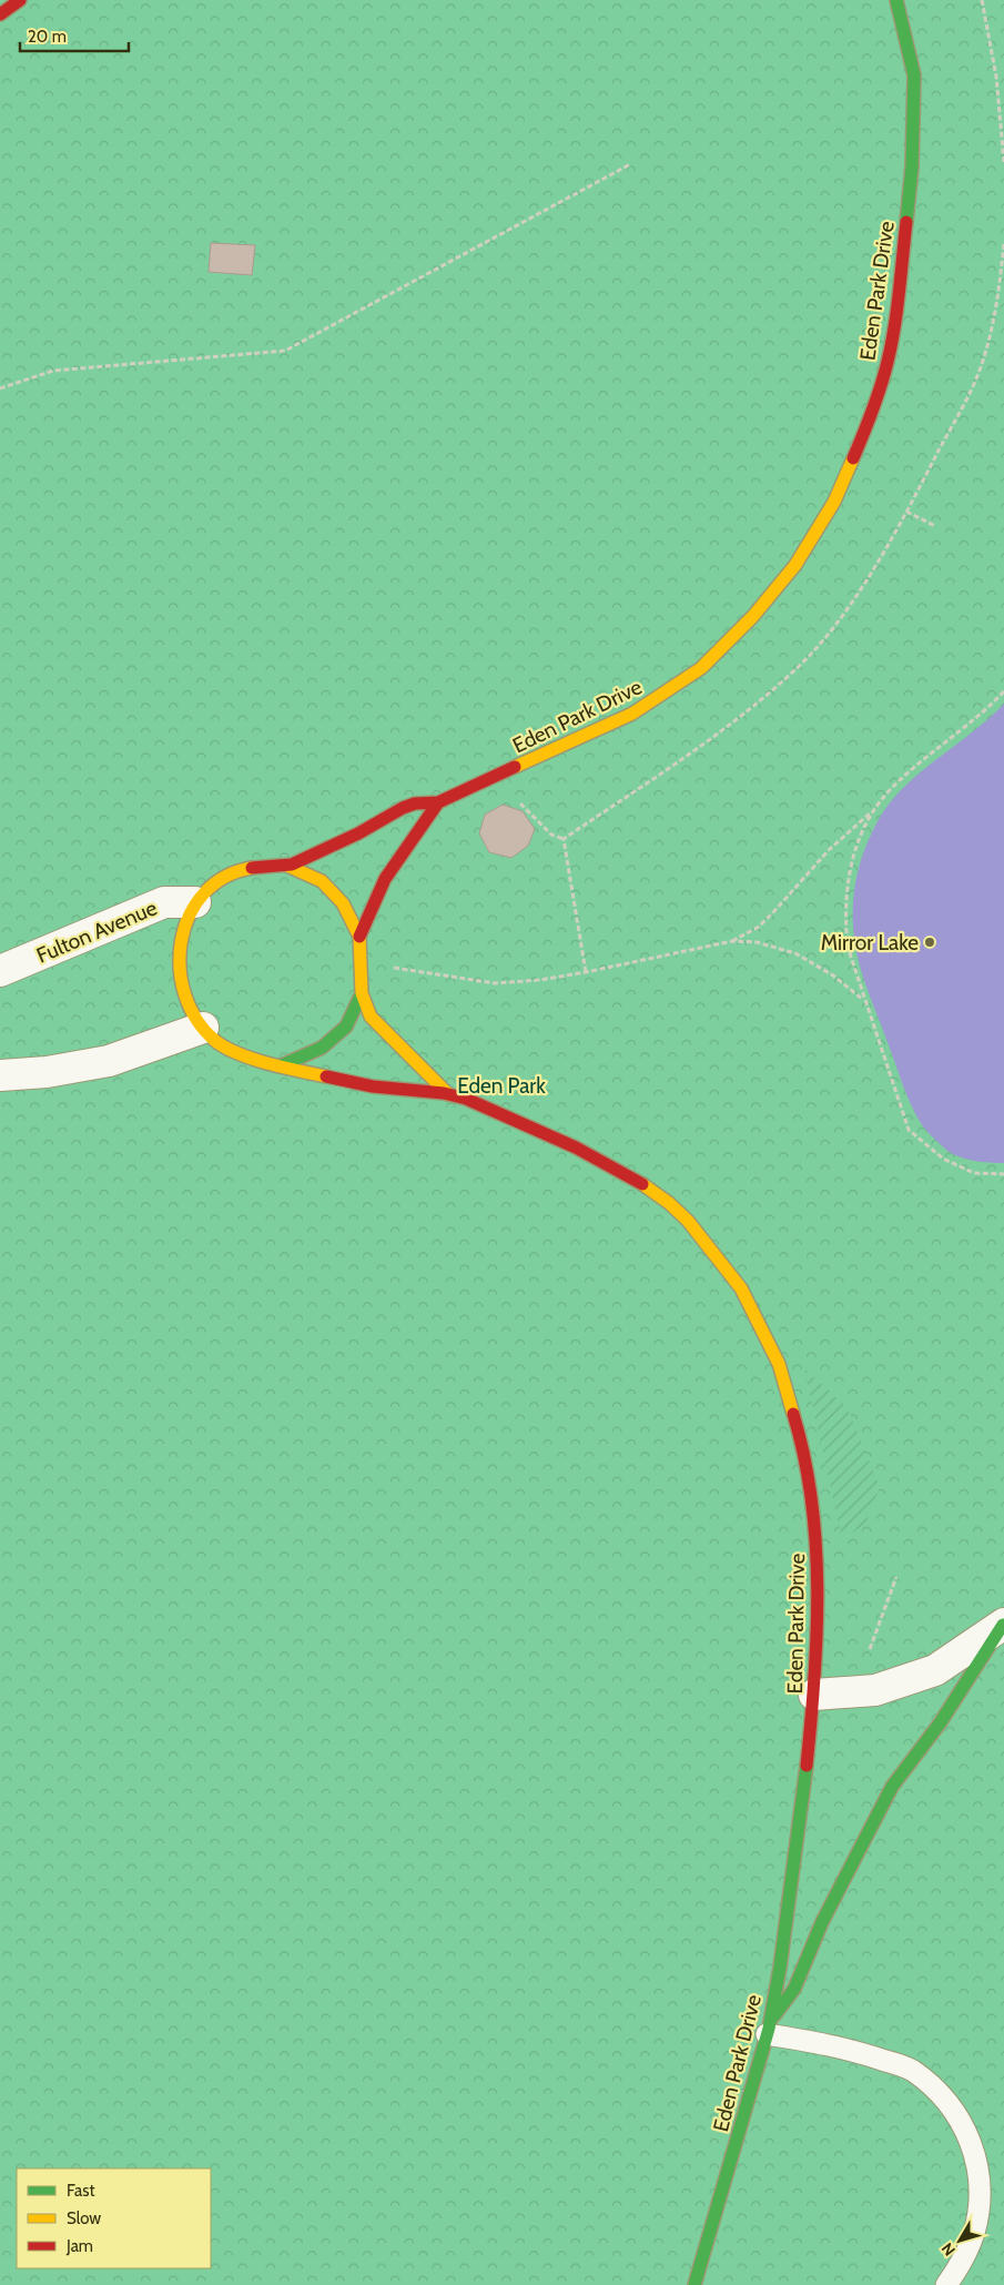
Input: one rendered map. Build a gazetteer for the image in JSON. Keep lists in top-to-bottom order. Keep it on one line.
{"streets":{"street":["Eden Park Drive","Fulton Avenue"]},"crossings":[["Eden Park Drive","Fulton Avenue"]],"parks":["Eden Park"],"places":["Mirror Lake"],"legend":["Fast","Slow","Jam"],"scale_bar":"20 m","north":"bottom left"}
